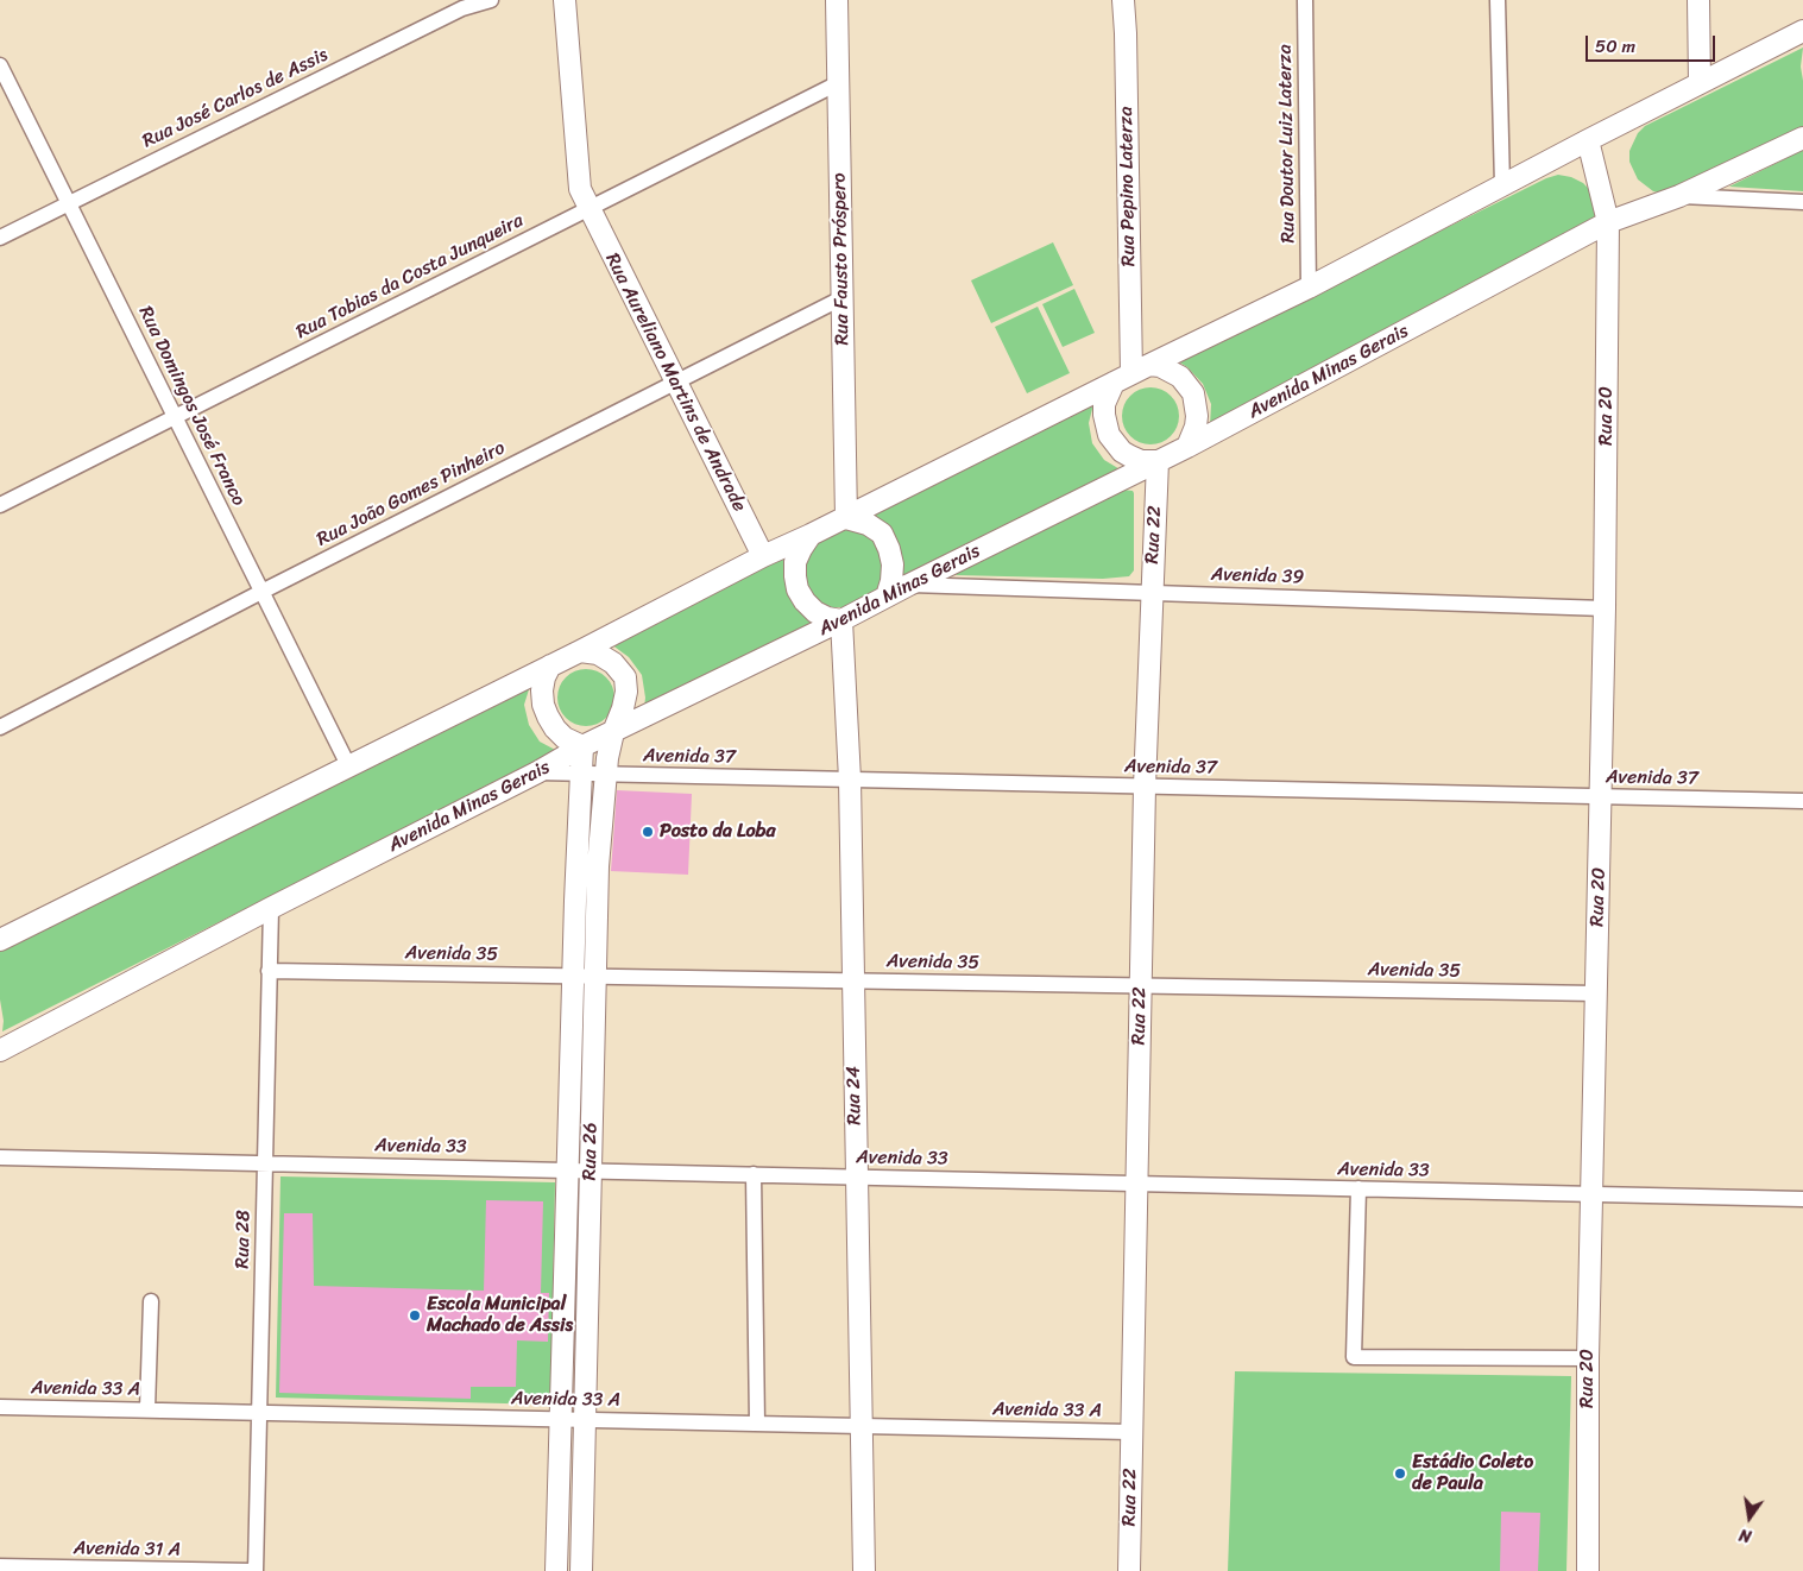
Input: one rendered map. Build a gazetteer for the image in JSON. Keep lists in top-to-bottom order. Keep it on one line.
{"streets":{"street":["Rua José Carlos de Assis","Rua Doutor Luiz Laterza","Rua Pepino Laterza","Rua Fausto Próspero","Rua Tobias da Costa Junqueira","Avenida Minas Gerais","Rua Aureliano Martins de Andrade","Rua Domingos José Franco","Rua 20","Rua João Gomes Pinheiro","Rua 22","Avenida 39","Avenida 37","Avenida 35","Rua 24","Avenida 33","Rua 26","Rua 28","Avenida 33 A","Avenida 31 A"]},"crossings":[["Rua José Carlos de Assis","Rua Domingos José Franco"],["Rua Pepino Laterza","Avenida Minas Gerais"],["Rua Pepino Laterza","Rua 22"],["Rua Fausto Próspero","Rua Tobias da Costa Junqueira"],["Rua Fausto Próspero","Avenida Minas Gerais"],["Rua Fausto Próspero","Rua João Gomes Pinheiro"],["Rua Fausto Próspero","Rua 24"],["Rua Tobias da Costa Junqueira","Rua Aureliano Martins de Andrade"],["Rua Tobias da Costa Junqueira","Rua Domingos José Franco"],["Avenida Minas Gerais","Rua 20"],["Avenida Minas Gerais","Rua 22"],["Avenida Minas Gerais","Avenida 39"],["Avenida Minas Gerais","Avenida 37"],["Avenida Minas Gerais","Rua 24"],["Avenida Minas Gerais","Rua 26"],["Avenida Minas Gerais","Rua 28"],["Rua Aureliano Martins de Andrade","Rua João Gomes Pinheiro"],["Rua Domingos José Franco","Rua João Gomes Pinheiro"],["Rua 20","Avenida 39"],["Rua 20","Avenida 37"],["Rua 20","Avenida 35"],["Rua 20","Avenida 33"],["Rua 22","Avenida 39"],["Rua 22","Avenida 37"],["Rua 22","Avenida 35"],["Rua 22","Avenida 33"],["Rua 22","Avenida 33 A"],["Avenida 37","Rua 24"],["Avenida 37","Rua 26"],["Avenida 35","Rua 24"],["Avenida 35","Rua 26"],["Avenida 35","Rua 28"],["Rua 24","Avenida 33"],["Rua 24","Avenida 33 A"],["Avenida 33","Rua 26"],["Avenida 33","Rua 28"],["Rua 26","Avenida 33 A"],["Rua 28","Avenida 33 A"],["Rua 28","Avenida 31 A"]],"places":["Posto da Loba","Escola Municipal Machado de Assis","Estádio Coleto de Paula"],"scale_bar":"50 m","north":"bottom"}
